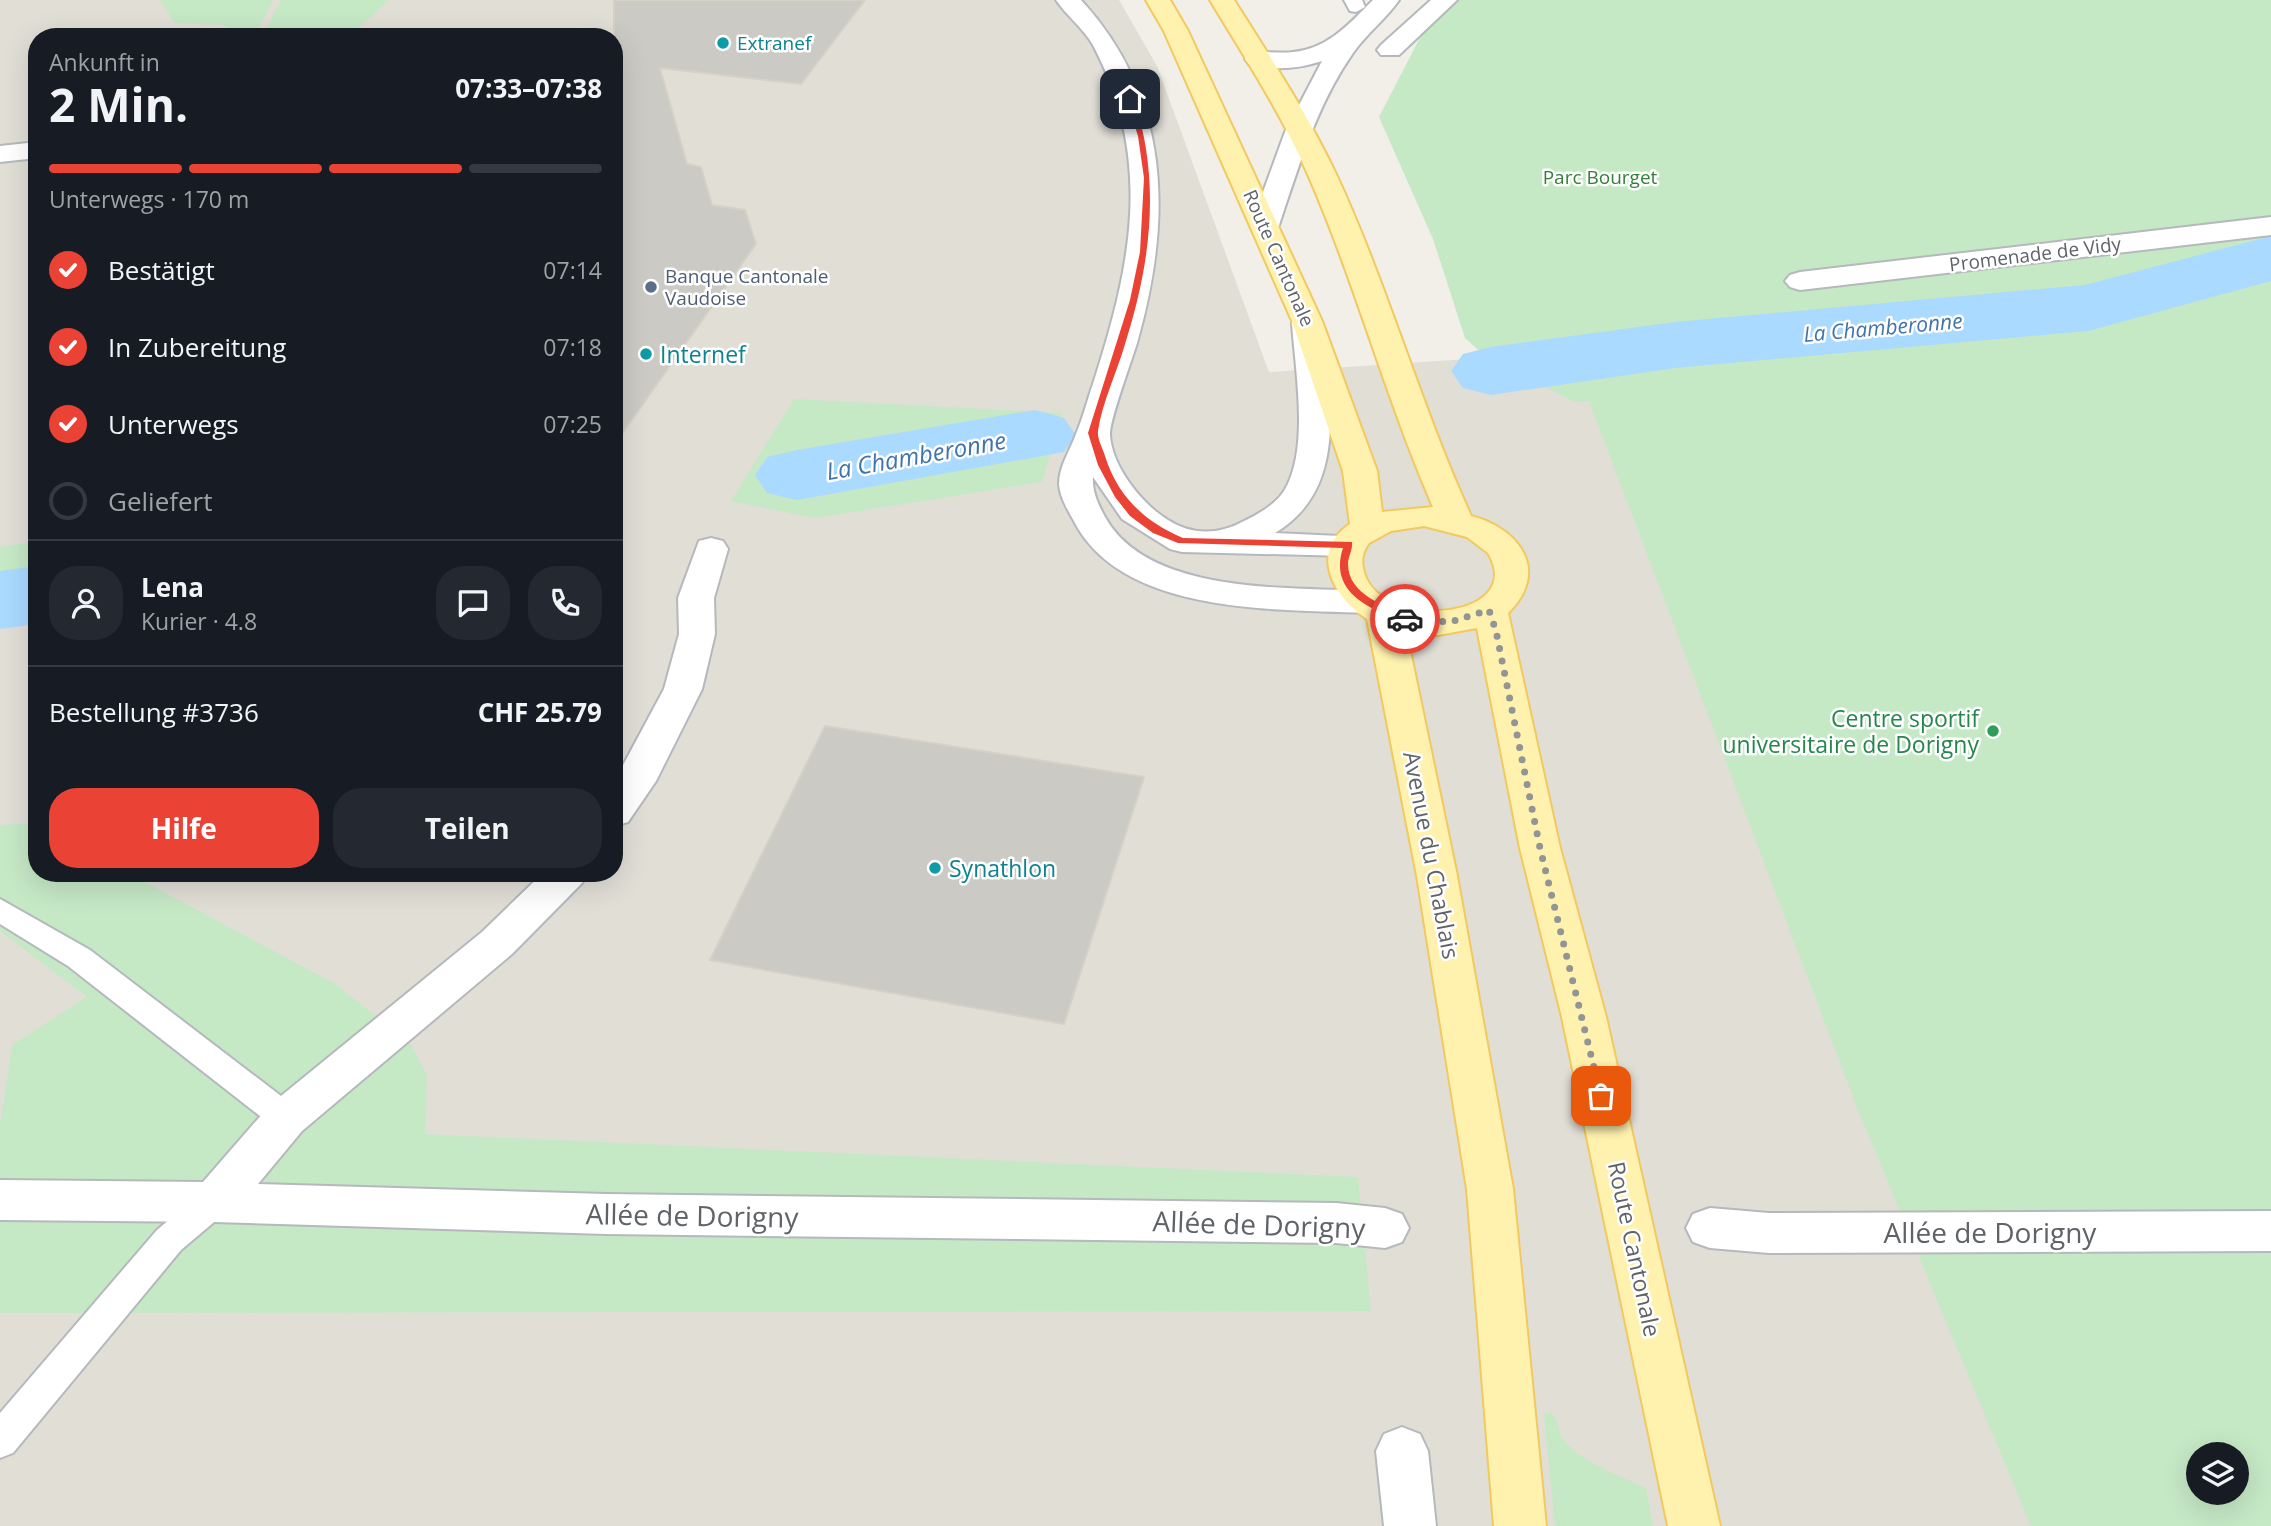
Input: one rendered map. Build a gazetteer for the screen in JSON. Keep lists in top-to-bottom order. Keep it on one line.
{"streets":{"main road":["Route Cantonale","Avenue du Chablais"],"street":["Promenade de Vidy","Allée de Dorigny"]},"crossings":[["Route Cantonale","Avenue du Chablais"]],"water":["La Chamberonne"],"parks":["Parc Bourget"],"places":["Extranef","Banque Cantonale Vaudoise","Internef","Centre sportif universitaire de Dorigny","Synathlon"],"page":{"heading":["2 Min.","Ankunft in","07:33–07:38"],"panel":["Lena","Kurier · 4.8","Bestellung #3736","CHF 25.79"],"bar":"Unterwegs · 170 m","list":[["Bestätigt","07:14"],["In Zubereitung","07:18"],["Unterwegs","07:25"],"Geliefert"],"buttons":["Hilfe","Teilen"]}}
